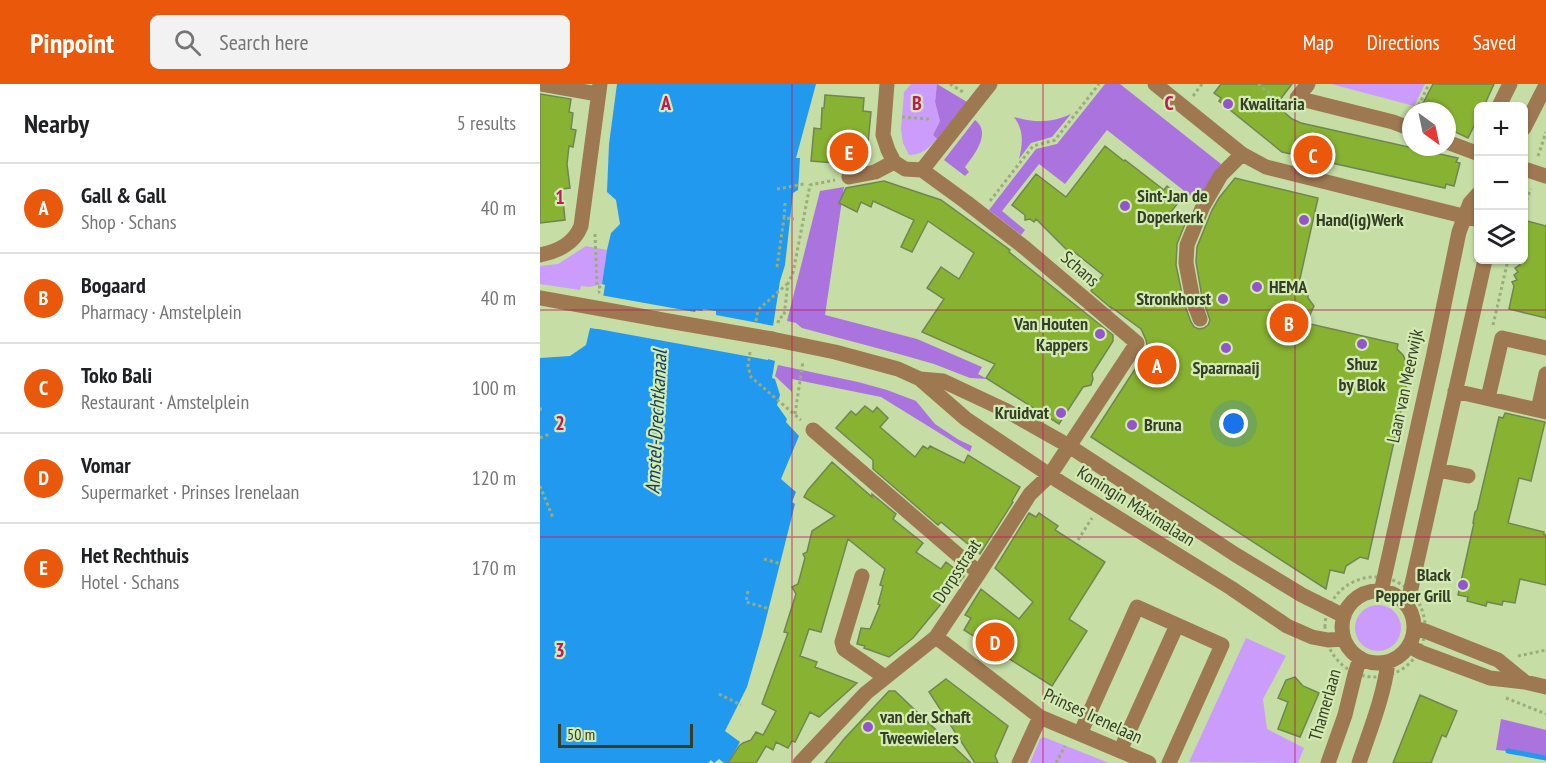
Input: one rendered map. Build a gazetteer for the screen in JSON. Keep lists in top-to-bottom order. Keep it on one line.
{"streets":{"street":["Schans","Laan van Meerwijk","Koningin Máximalaan","Dorpsstraat","Thamerlaan","Prinses Irenelaan"]},"crossings":[["Schans","Koningin Máximalaan"],["Schans","Dorpsstraat"],["Laan van Meerwijk","Koningin Máximalaan"],["Laan van Meerwijk","Thamerlaan"],["Koningin Máximalaan","Dorpsstraat"],["Koningin Máximalaan","Thamerlaan"],["Dorpsstraat","Prinses Irenelaan"]],"water":["Amstel-Drechtkanaal"],"places":["Kwalitaria","Sint-Jan de Doperkerk","Hand(ig)Werk","HEMA","Stronkhorst","Van Houten Kappers","Shuz by Blok","Spaarnaaij","Kruidvat","Bruna","Black Pepper Grill","van der Schaft Tweewielers"],"scale_bar":"50 m","north":"bottom right","page":{"header":"Pinpoint","search":"Search here","nav":["Map","Directions","Saved"],"heading":["Nearby","5 results"],"map_buttons":["+","−"],"pins":["E","C","B","A","D"],"list":[{"mark":"A","name":"Gall & Gall","note":"Shop · Schans","value":"40 m"},{"mark":"B","name":"Bogaard","note":"Pharmacy · Amstelplein","value":"40 m"},{"mark":"C","name":"Toko Bali","note":"Restaurant · Amstelplein","value":"100 m"},{"mark":"D","name":"Vomar","note":"Supermarket · Prinses Irenelaan","value":"120 m"},{"mark":"E","name":"Het Rechthuis","note":"Hotel · Schans","value":"170 m"}],"scale":"50 m"},"grid":{"columns":["A","B","C"],"rows":["1","2","3"]}}
